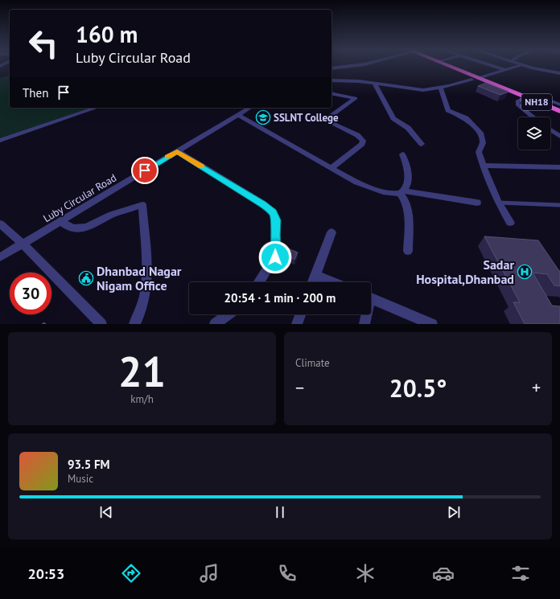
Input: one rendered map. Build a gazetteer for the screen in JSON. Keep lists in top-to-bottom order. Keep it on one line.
{"streets":{"highway":["NH18"],"street":["Luby Circular Road"]},"places":{"school or university":["SSLNT College"],"hospital":["Sadar Hospital,Dhanbad"],"public building":["Dhanbad Nagar Nigam Office"]},"page":{"turn":["160 m","Luby Circular Road"],"then":"Then","limit":"30","trip":"20:54 · 1 min · 200 m","tile":[["21","km/h"],"Climate"],"heat":["−","20.5°","+"],"song":["93.5 FM","Music"],"tabs":"20:53"}}
